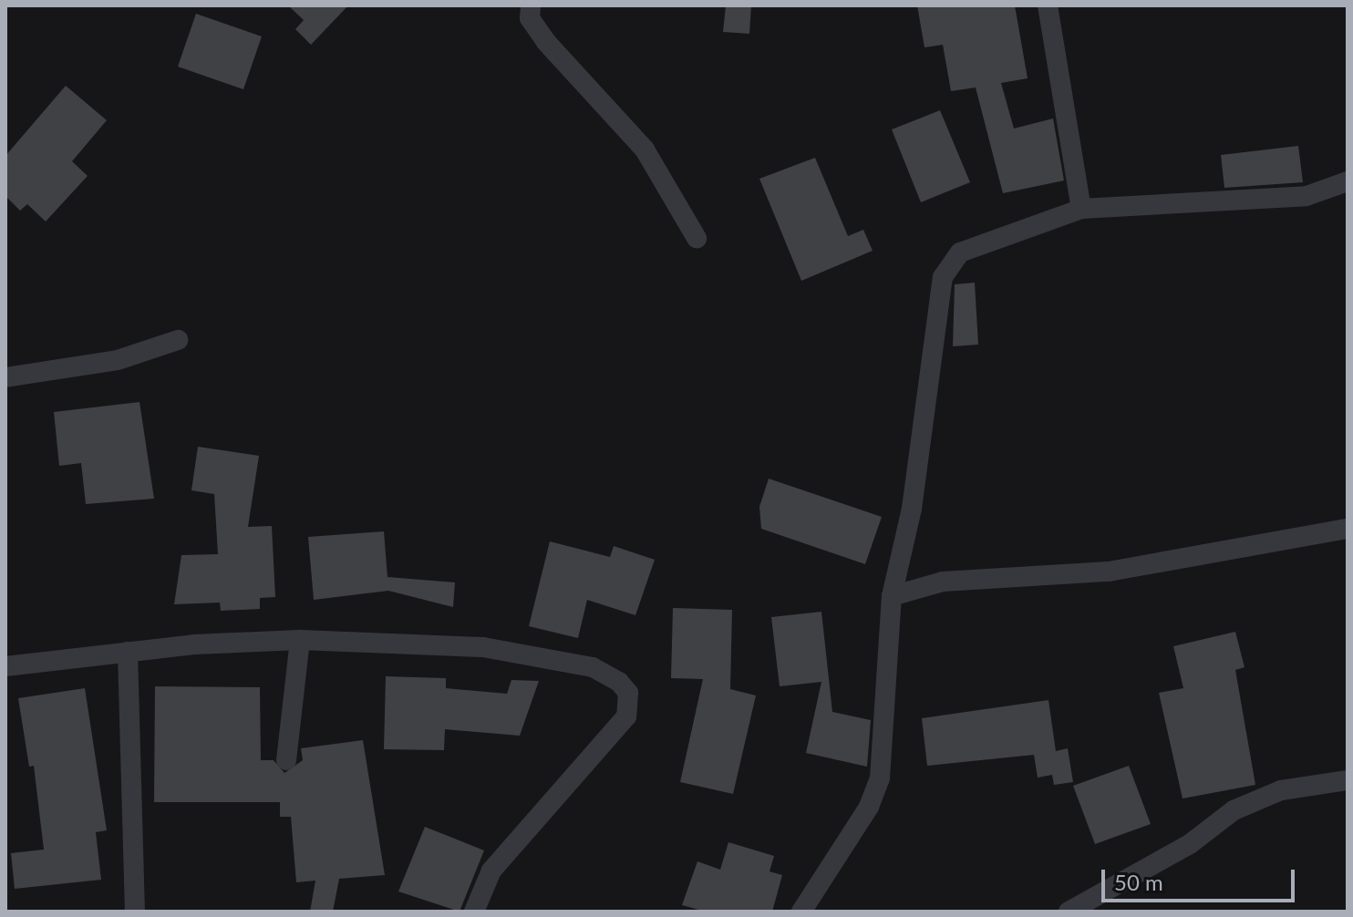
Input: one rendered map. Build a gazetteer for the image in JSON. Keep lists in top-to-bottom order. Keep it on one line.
{"scale_bar":"50 m"}
